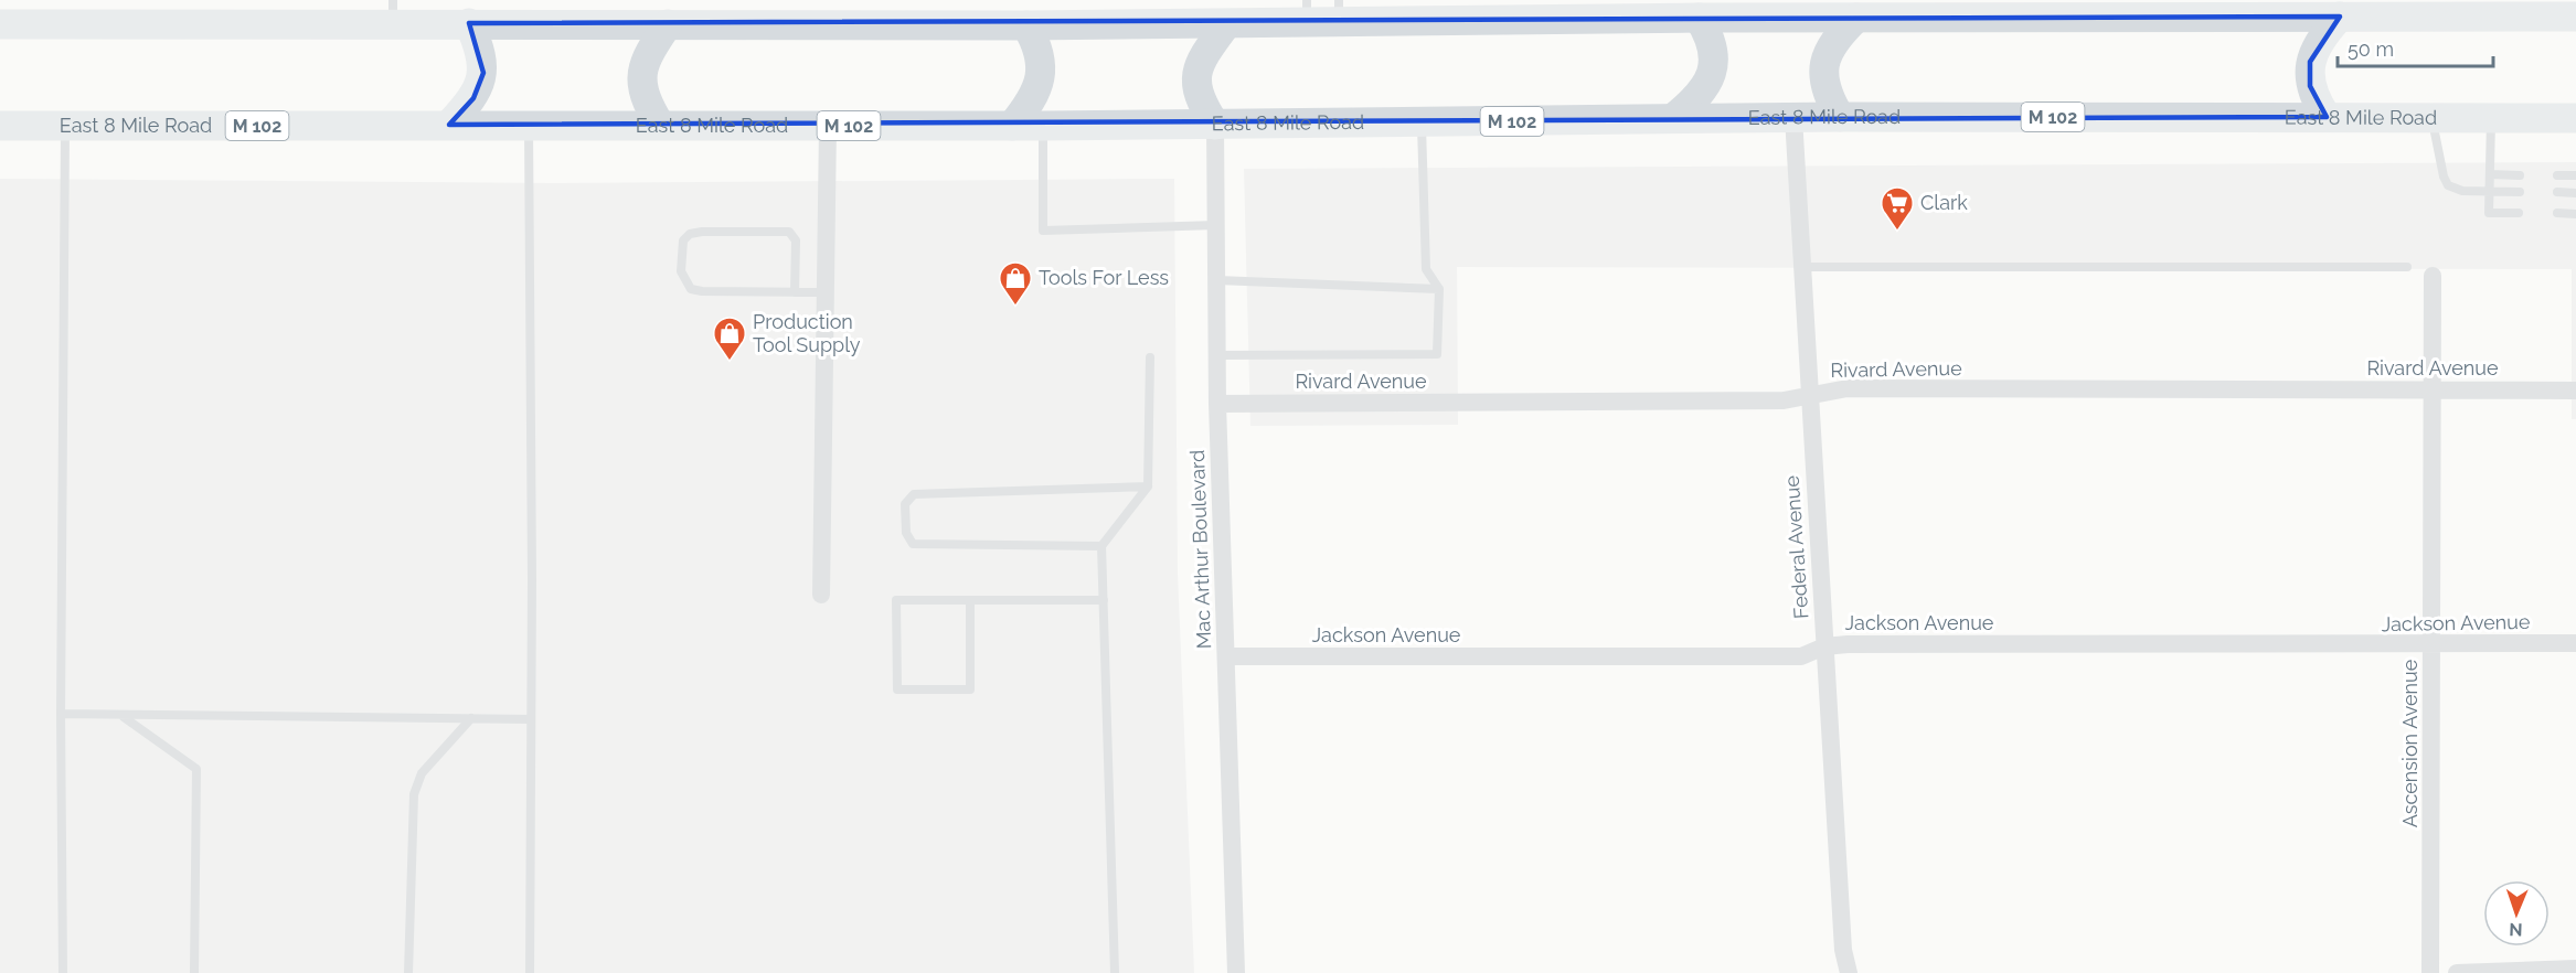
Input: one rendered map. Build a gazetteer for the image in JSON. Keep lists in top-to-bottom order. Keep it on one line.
{"streets":{"highway":["East 8 Mile Road","M 102"],"street":["Rivard Avenue","Federal Avenue","Mac Arthur Boulevard","Jackson Avenue","Ascension Avenue"]},"crossings":[["East 8 Mile Road","Federal Avenue"],["East 8 Mile Road","Mac Arthur Boulevard"],["Rivard Avenue","Federal Avenue"],["Rivard Avenue","Mac Arthur Boulevard"],["Rivard Avenue","Ascension Avenue"],["Federal Avenue","Jackson Avenue"],["Mac Arthur Boulevard","Jackson Avenue"],["Jackson Avenue","Ascension Avenue"]],"places":{"supermarket":["Clark"],"shop":["Tools For Less","Production Tool Supply"]},"scale_bar":"50 m","north":"bottom"}
